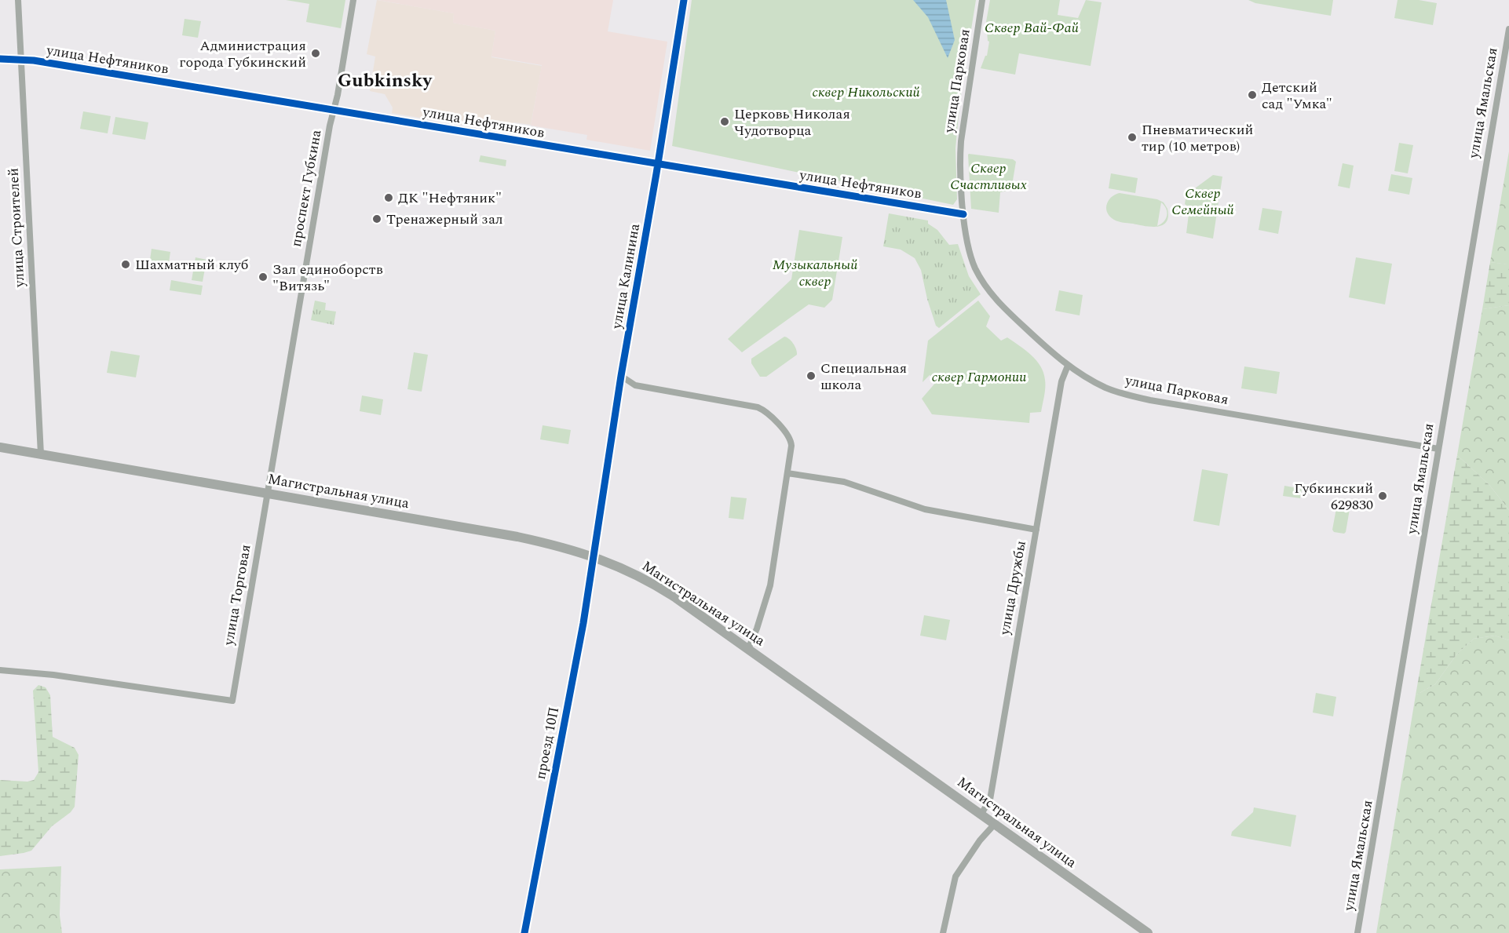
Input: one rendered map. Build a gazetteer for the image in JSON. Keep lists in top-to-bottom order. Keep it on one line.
{"streets":{"main road":["Магистральная улица"],"street":["улица Нефтяников","улица Парковая","улица Ямальская","проспект Губкина","улица Строителей","улица Калинина","улица Дружбы","улица Торговая","проезд 10П"]},"crossings":[["улица Нефтяников","улица Парковая"],["улица Нефтяников","проспект Губкина"],["улица Нефтяников","улица Строителей"],["улица Нефтяников","улица Калинина"],["улица Парковая","улица Ямальская"],["улица Парковая","улица Дружбы"],["проспект Губкина","Магистральная улица"],["проспект Губкина","улица Торговая"],["улица Строителей","Магистральная улица"],["улица Калинина","Магистральная улица"],["улица Калинина","проезд 10П"],["Магистральная улица","улица Дружбы"],["Магистральная улица","улица Торговая"],["Магистральная улица","проезд 10П"]],"districts":["Gubkinsky"],"parks":["Сквер Вай-Фай","сквер Никольский","Сквер Счастливых","Сквер Семейный","Музыкальный сквер","сквер Гармонии"],"places":["Администрация города Губкинский","Детский сад \"Умка\"","Церковь Николая Чудотворца","Пневматический тир (10 метров)","ДК \"Нефтяник\"","Тренажерный зал","Шахматный клуб","Зал единоборств \"Витязь\"","Специальная школа","Губкинский 629830"]}
